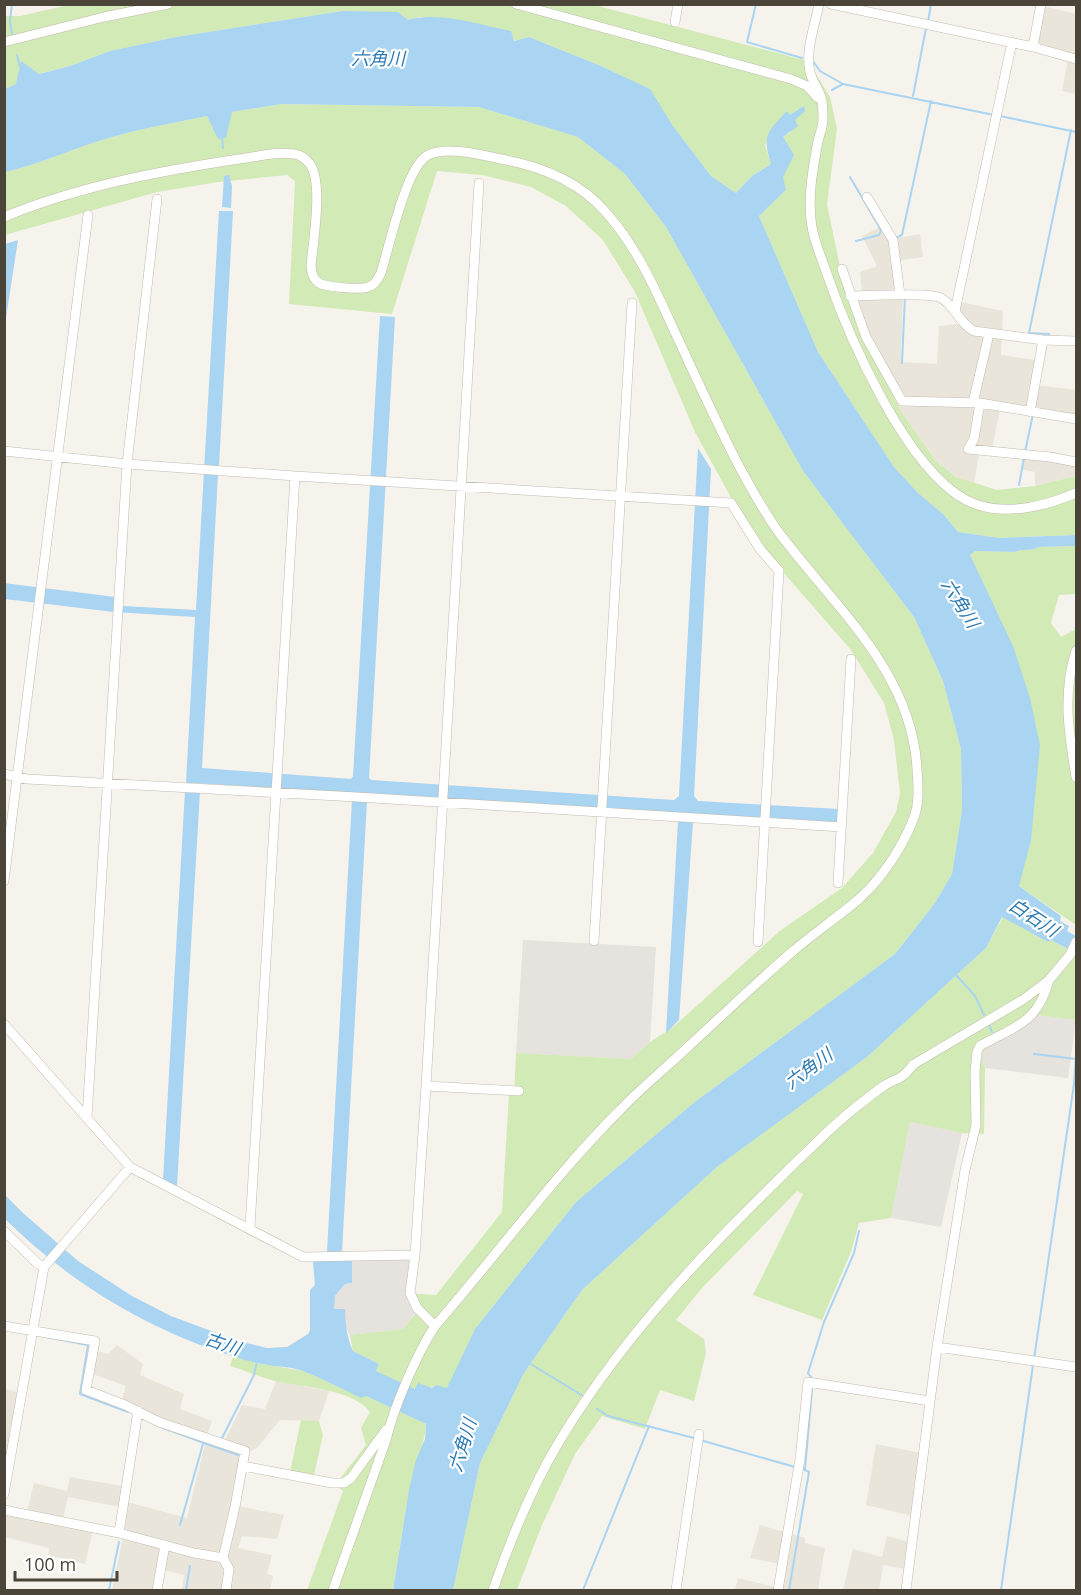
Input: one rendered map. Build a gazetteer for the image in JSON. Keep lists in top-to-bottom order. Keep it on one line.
{"water":["六角川","白石川","古川"],"scale_bar":"100 m"}
